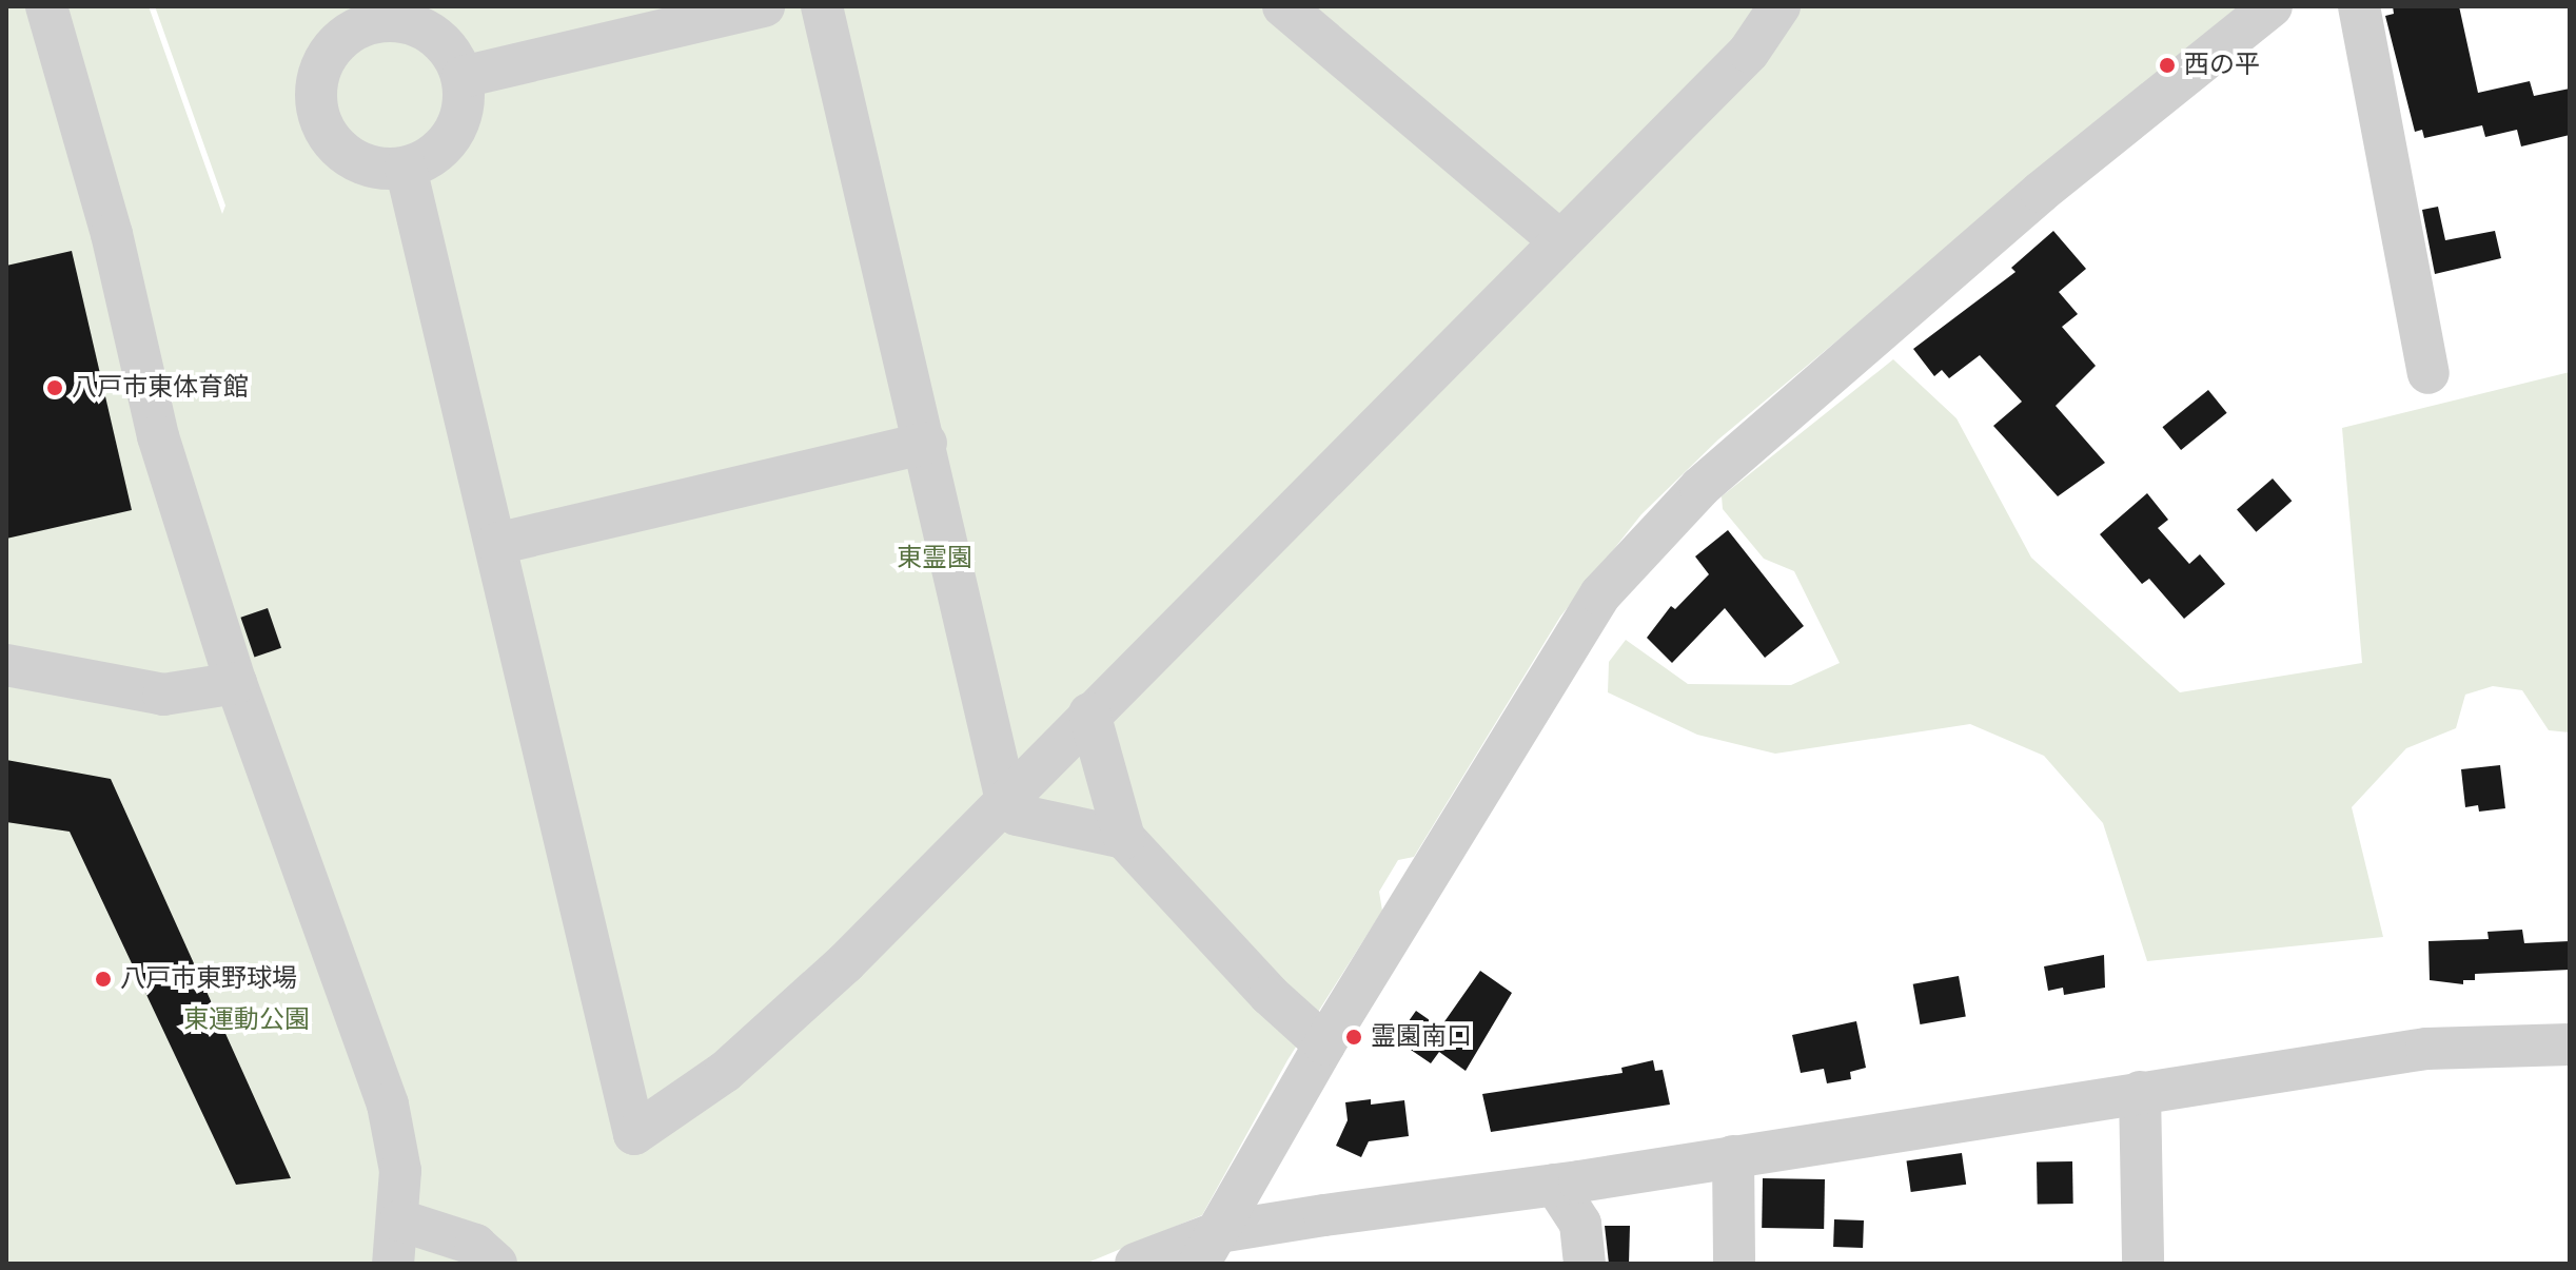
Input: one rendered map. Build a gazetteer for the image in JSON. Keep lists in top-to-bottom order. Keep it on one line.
{"parks":["東霊園","東運動公園"],"places":["西の平","八戸市東体育館","八戸市東野球場","霊園南口"]}
